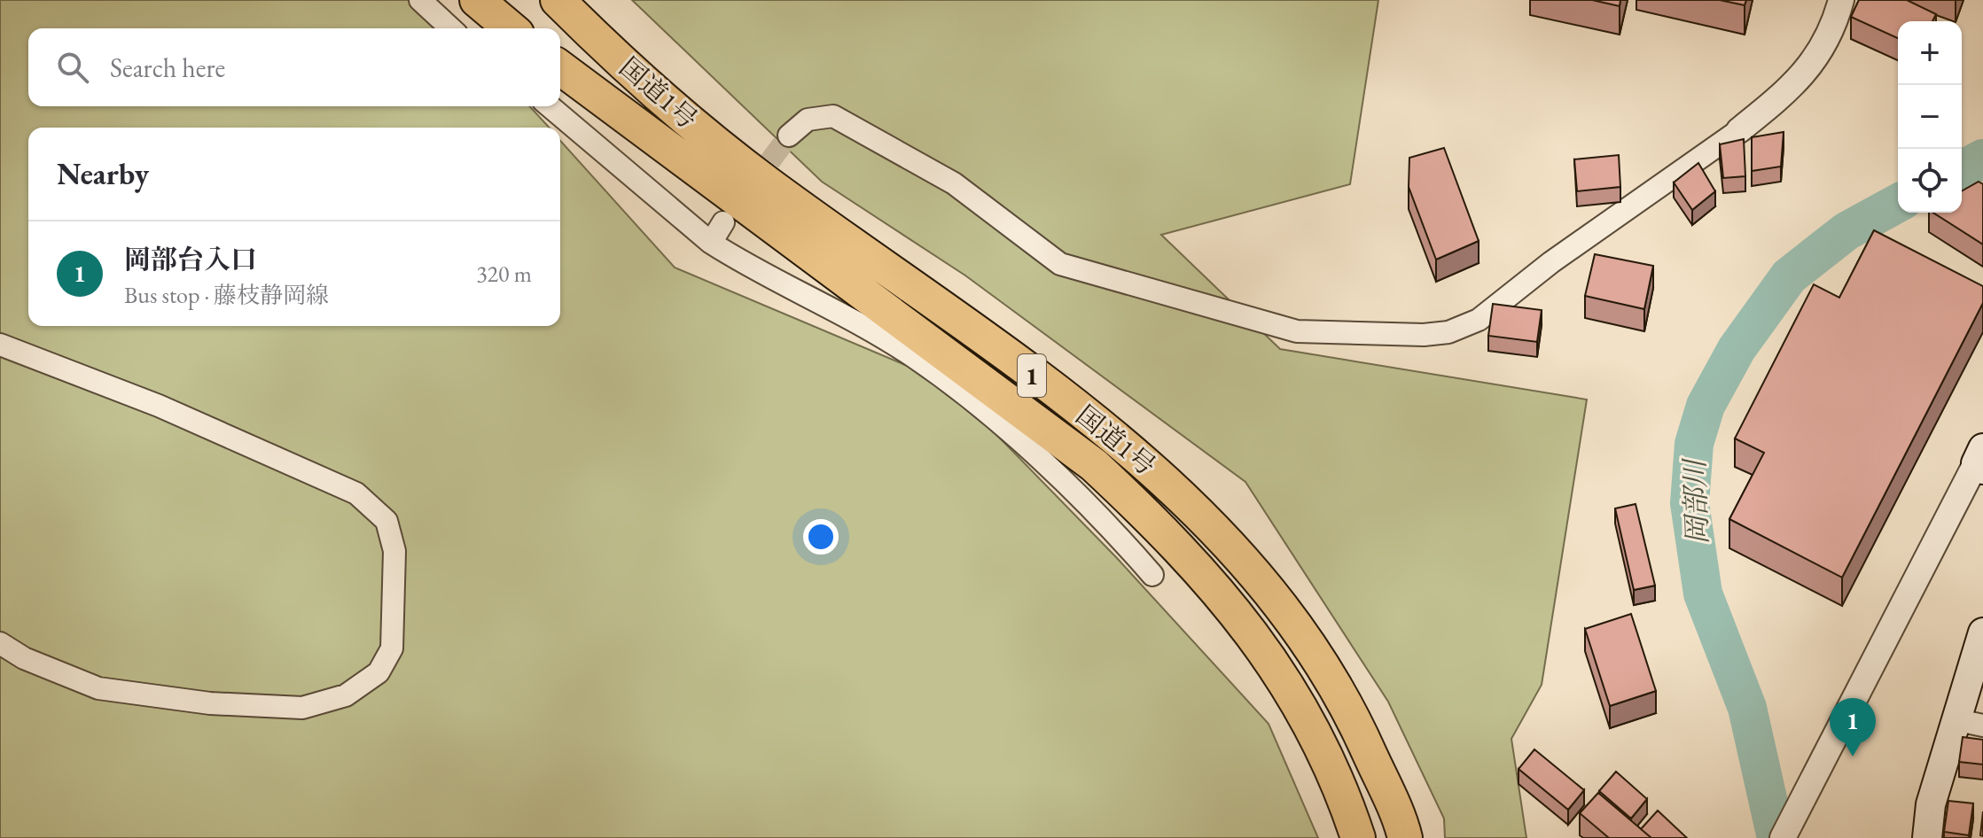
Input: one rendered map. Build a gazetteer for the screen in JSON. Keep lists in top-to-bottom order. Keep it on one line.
{"streets":{"highway":["国道1号","1"]},"water":["岡部川"],"page":{"map_buttons":["+","−"],"search":"Search here","heading":"Nearby","list":[{"mark":"1","name":"岡部台入口","note":"Bus stop · 藤枝静岡線","value":"320 m"}],"pins":"1"}}
